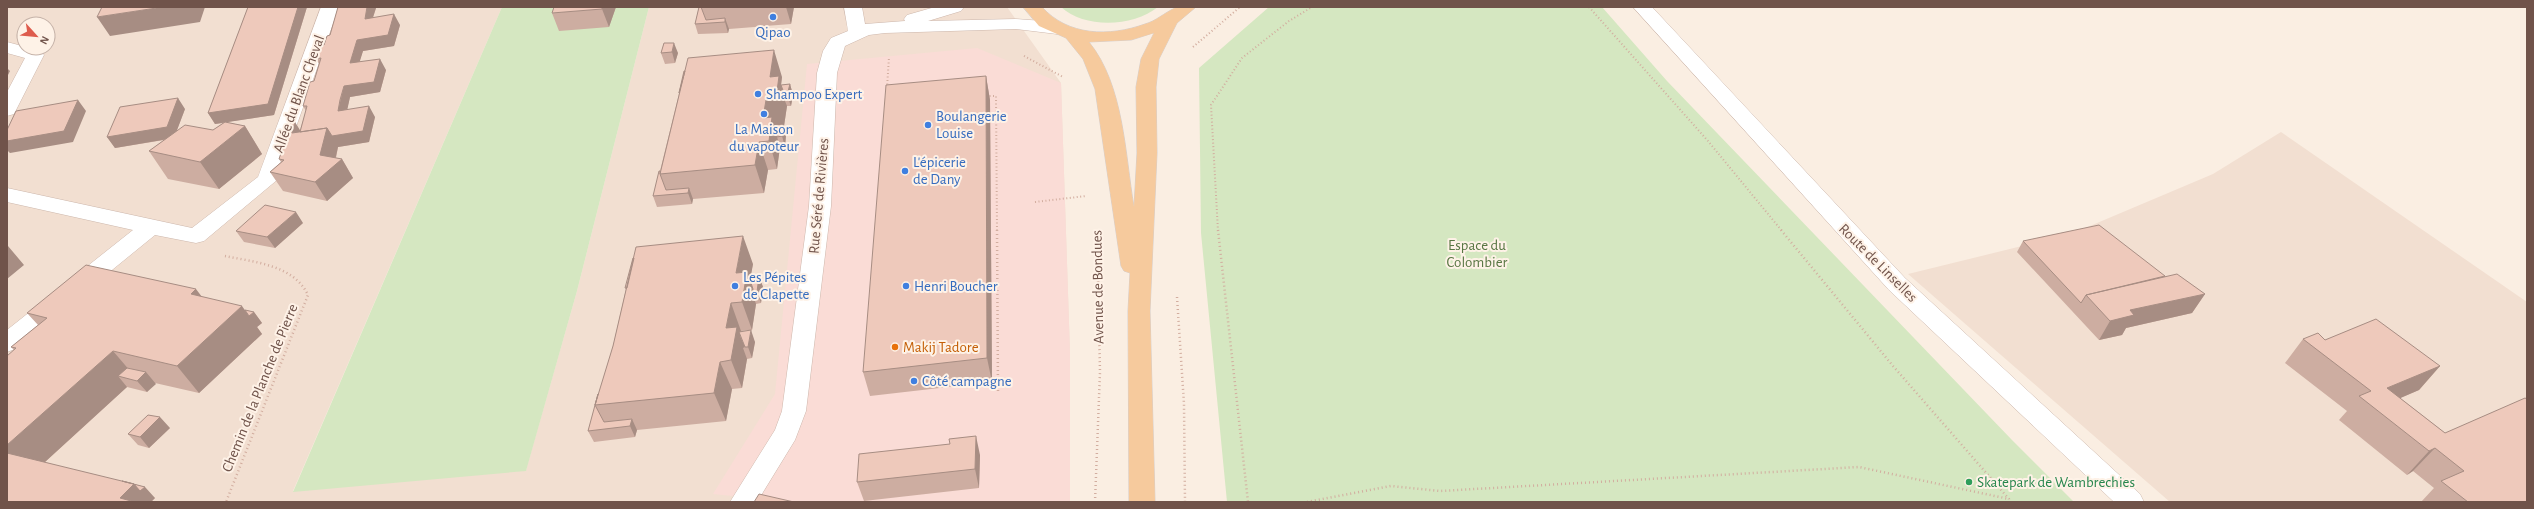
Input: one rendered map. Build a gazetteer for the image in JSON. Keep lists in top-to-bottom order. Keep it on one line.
{"streets":{"main road":["Avenue de Bondues"],"street":["Allée du Blanc Cheval","Rue Séré de Rivières","Route de Linselles"],"path":["Chemin de la Planche de Pierre"]},"crossings":[["Allée du Blanc Cheval","Chemin de la Planche de Pierre"],["Rue Séré de Rivières","Avenue de Bondues"]],"parks":["Espace du Colombier"],"places":["Qipao","Shampoo Expert","La Maison du vapoteur","Boulangerie Louise","L'épicerie de Dany","Les Pépites de Clapette","Henri Boucher","Makij Tadore","Côté campagne","Skatepark de Wambrechies"],"north":"bottom right"}
